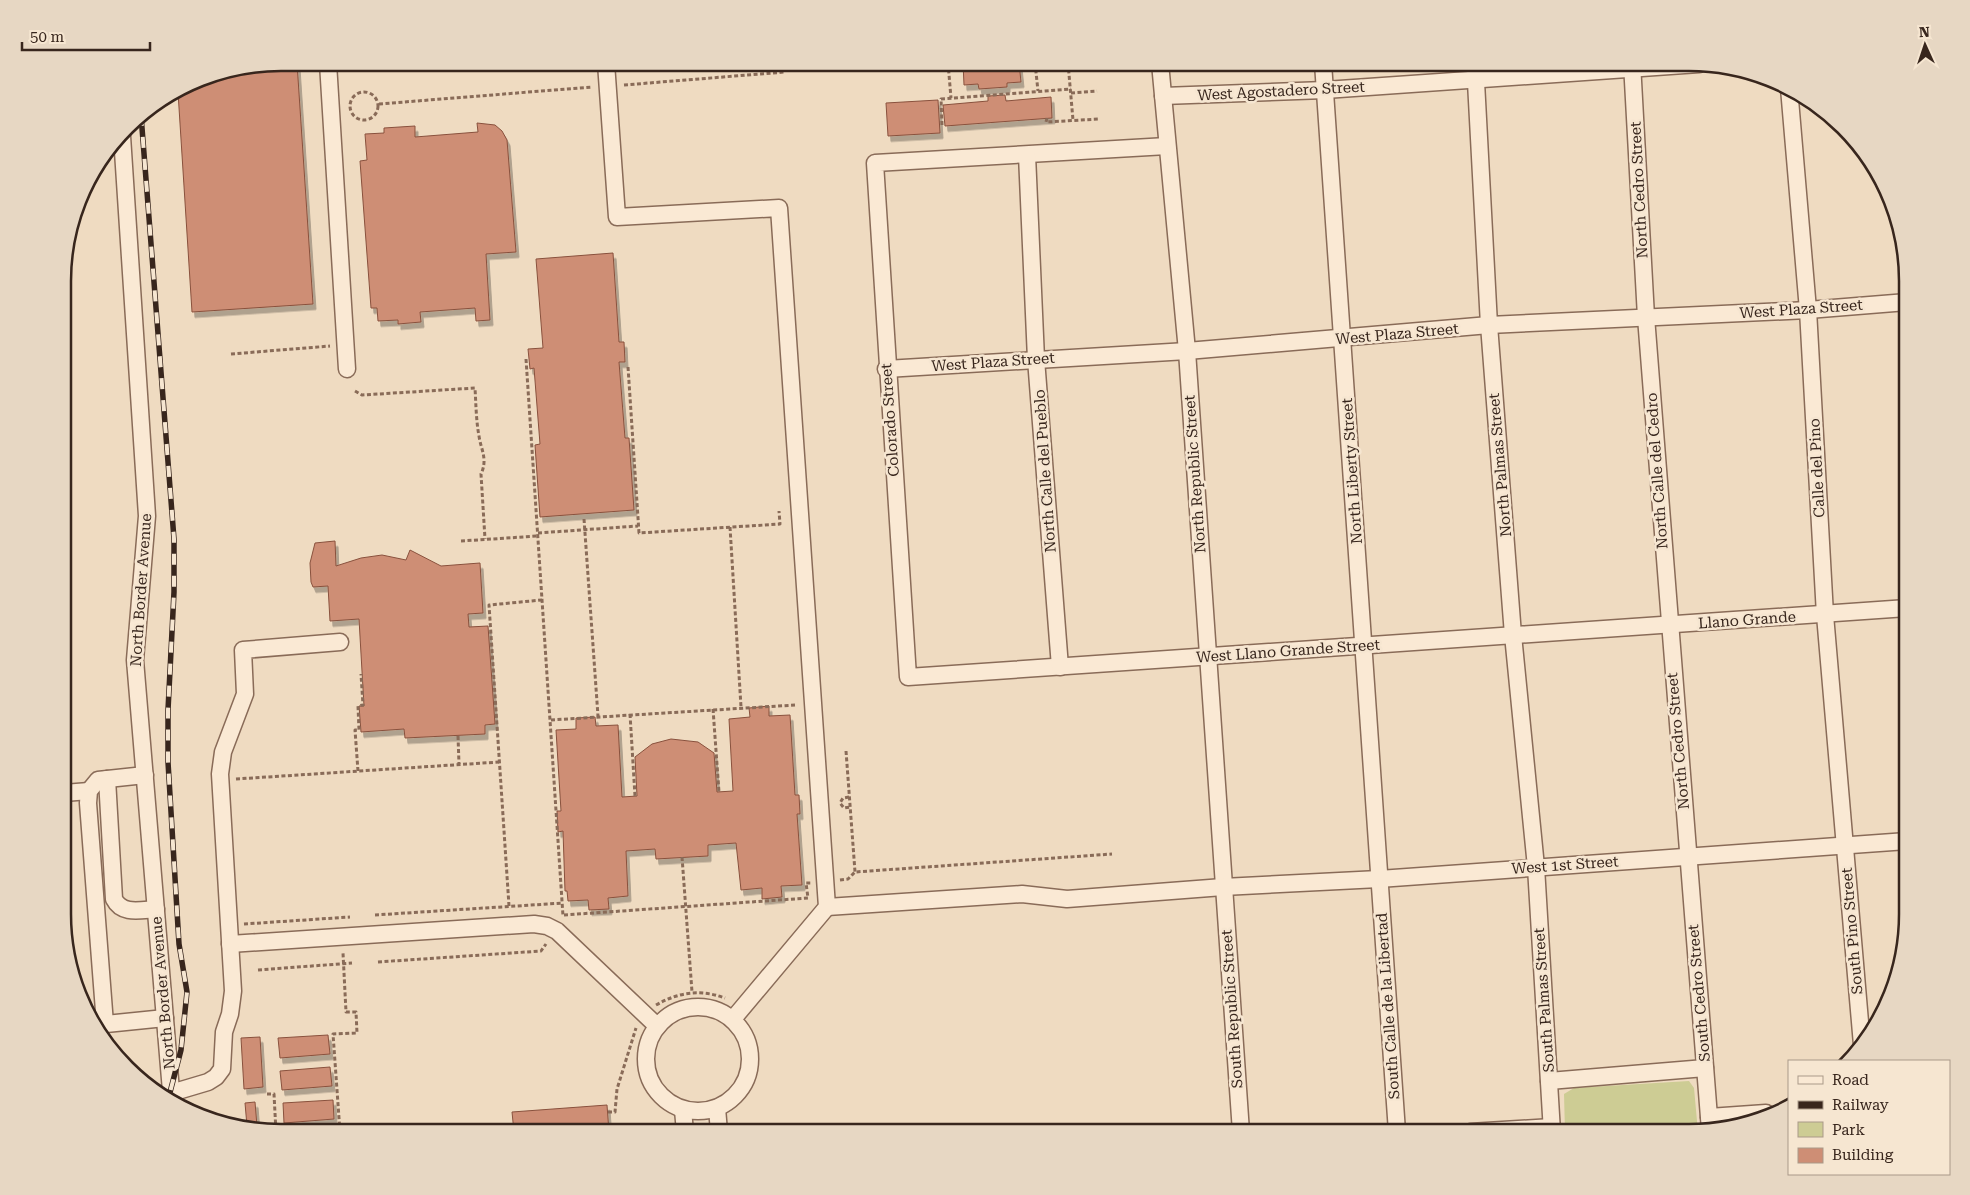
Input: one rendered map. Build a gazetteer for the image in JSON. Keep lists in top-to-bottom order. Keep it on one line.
{"streets":{"street":["West Agostadero Street","North Cedro Street","West Plaza Street","Colorado Street","North Palmas Street","Calle del Pino","North Calle del Pueblo","North Liberty Street","North Calle del Cedro","North Republic Street","North Border Avenue","Llano Grande","West Llano Grande Street","West 1st Street","South Pino Street","South Cedro Street","South Palmas Street","South Calle de la Libertad","South Republic Street"]},"crossings":[["West Agostadero Street","North Liberty Street"],["West Agostadero Street","North Republic Street"],["North Cedro Street","West Plaza Street"],["North Cedro Street","North Calle del Cedro"],["North Cedro Street","Llano Grande"],["North Cedro Street","West Llano Grande Street"],["North Cedro Street","West 1st Street"],["North Cedro Street","South Cedro Street"],["West Plaza Street","Colorado Street"],["West Plaza Street","North Palmas Street"],["West Plaza Street","Calle del Pino"],["West Plaza Street","North Calle del Pueblo"],["West Plaza Street","North Liberty Street"],["West Plaza Street","North Calle del Cedro"],["West Plaza Street","North Republic Street"],["Colorado Street","North Calle del Pueblo"],["Colorado Street","West Llano Grande Street"],["North Palmas Street","West Llano Grande Street"],["North Palmas Street","West 1st Street"],["North Palmas Street","South Palmas Street"],["Calle del Pino","Llano Grande"],["Calle del Pino","West 1st Street"],["Calle del Pino","South Pino Street"],["North Calle del Pueblo","West Llano Grande Street"],["North Liberty Street","West Llano Grande Street"],["North Liberty Street","West 1st Street"],["North Liberty Street","South Calle de la Libertad"],["North Calle del Cedro","Llano Grande"],["North Calle del Cedro","West Llano Grande Street"],["North Republic Street","West Llano Grande Street"],["North Republic Street","West 1st Street"],["North Republic Street","South Republic Street"],["Llano Grande","West Llano Grande Street"],["West 1st Street","South Pino Street"],["West 1st Street","South Cedro Street"],["West 1st Street","South Palmas Street"],["West 1st Street","South Calle de la Libertad"],["West 1st Street","South Republic Street"]],"legend":["Road","Railway","Park","Building"],"scale_bar":"50 m","north":"top"}
